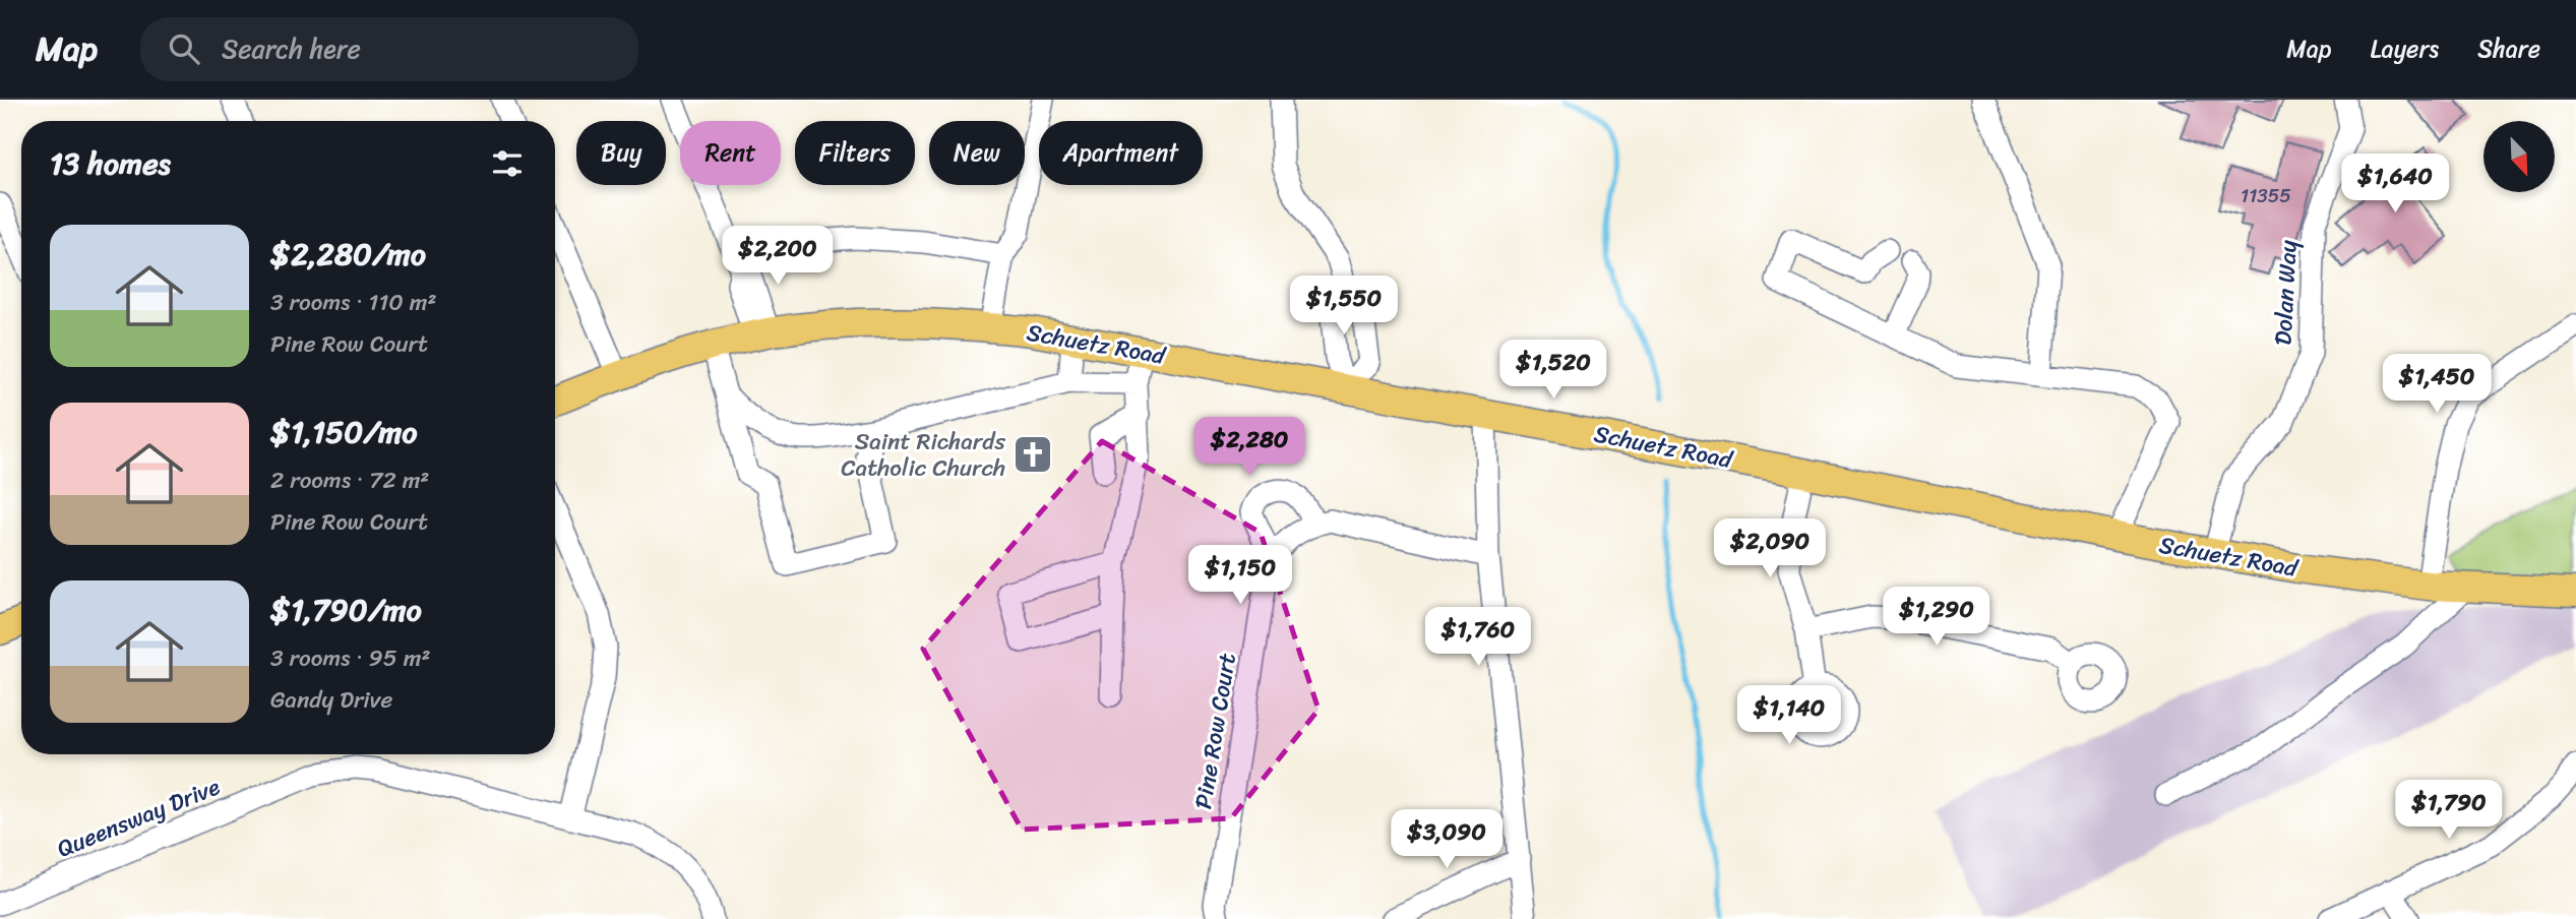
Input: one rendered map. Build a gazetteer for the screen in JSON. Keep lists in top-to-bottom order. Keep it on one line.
{"streets":{"main road":["Schuetz Road"],"street":["Dolan Way","Pine Row Court","Queensway Drive"]},"crossings":[["Dolan Way","Schuetz Road"]],"places":{"church":["Saint Richards Catholic Church"]},"house_numbers":["11355"],"north":"bottom right","page":{"header":"Map","search":"Search here","nav":["Map","Layers","Share"],"chip":["Buy","Rent","Filters","New","Apartment"],"heading":"13 homes","price":["$1,640","$2,200","$1,550","$1,520","$1,450","$2,280","$2,090","$1,150","$1,290","$1,760","$1,140","$1,790","$3,090"],"list":[{"name":"$2,280/mo","note":"3 rooms · 110 m² · Pine Row Court"},{"name":"$1,150/mo","note":"2 rooms · 72 m² · Pine Row Court"},{"name":"$1,790/mo","note":"3 rooms · 95 m² · Gandy Drive"}]}}
